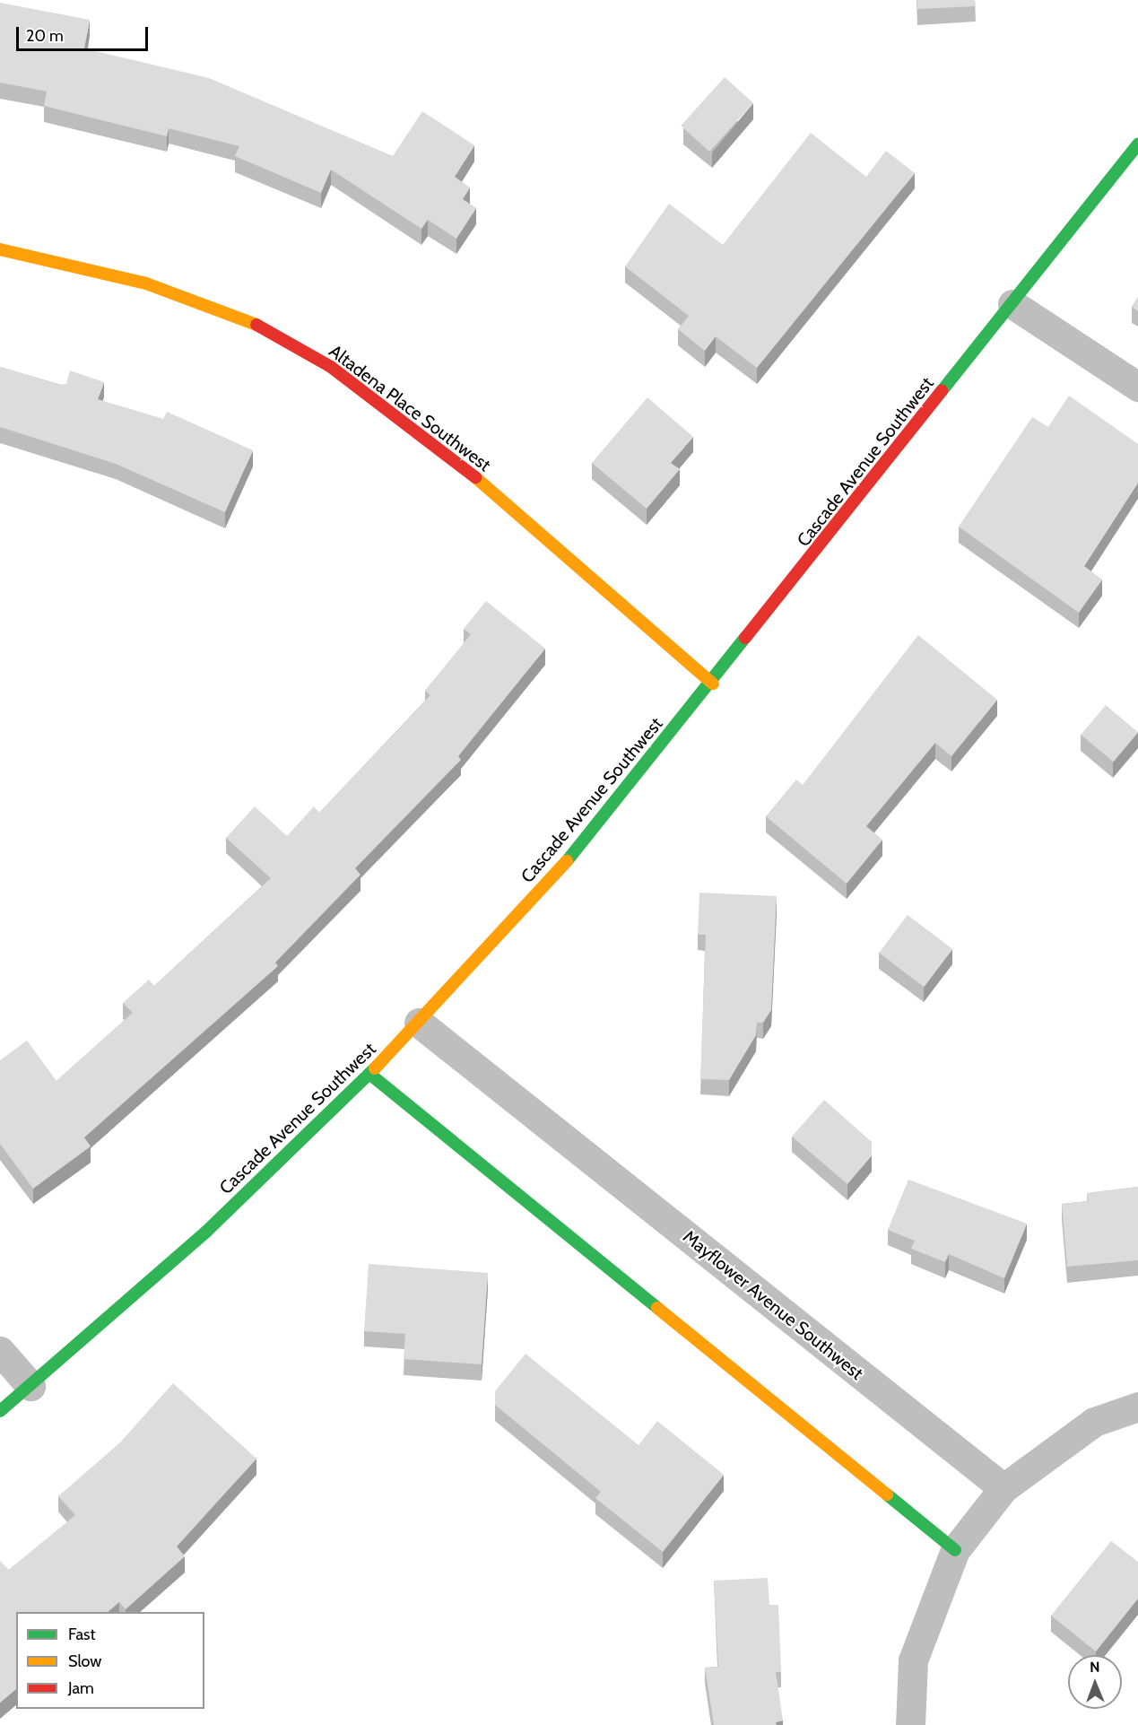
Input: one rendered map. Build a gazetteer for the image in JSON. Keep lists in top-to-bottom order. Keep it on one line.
{"streets":{"main road":["Altadena Place Southwest","Cascade Avenue Southwest"],"street":["Mayflower Avenue Southwest"]},"crossings":[["Altadena Place Southwest","Cascade Avenue Southwest"],["Cascade Avenue Southwest","Mayflower Avenue Southwest"]],"legend":["Fast","Slow","Jam"],"scale_bar":"20 m","north":"top"}
